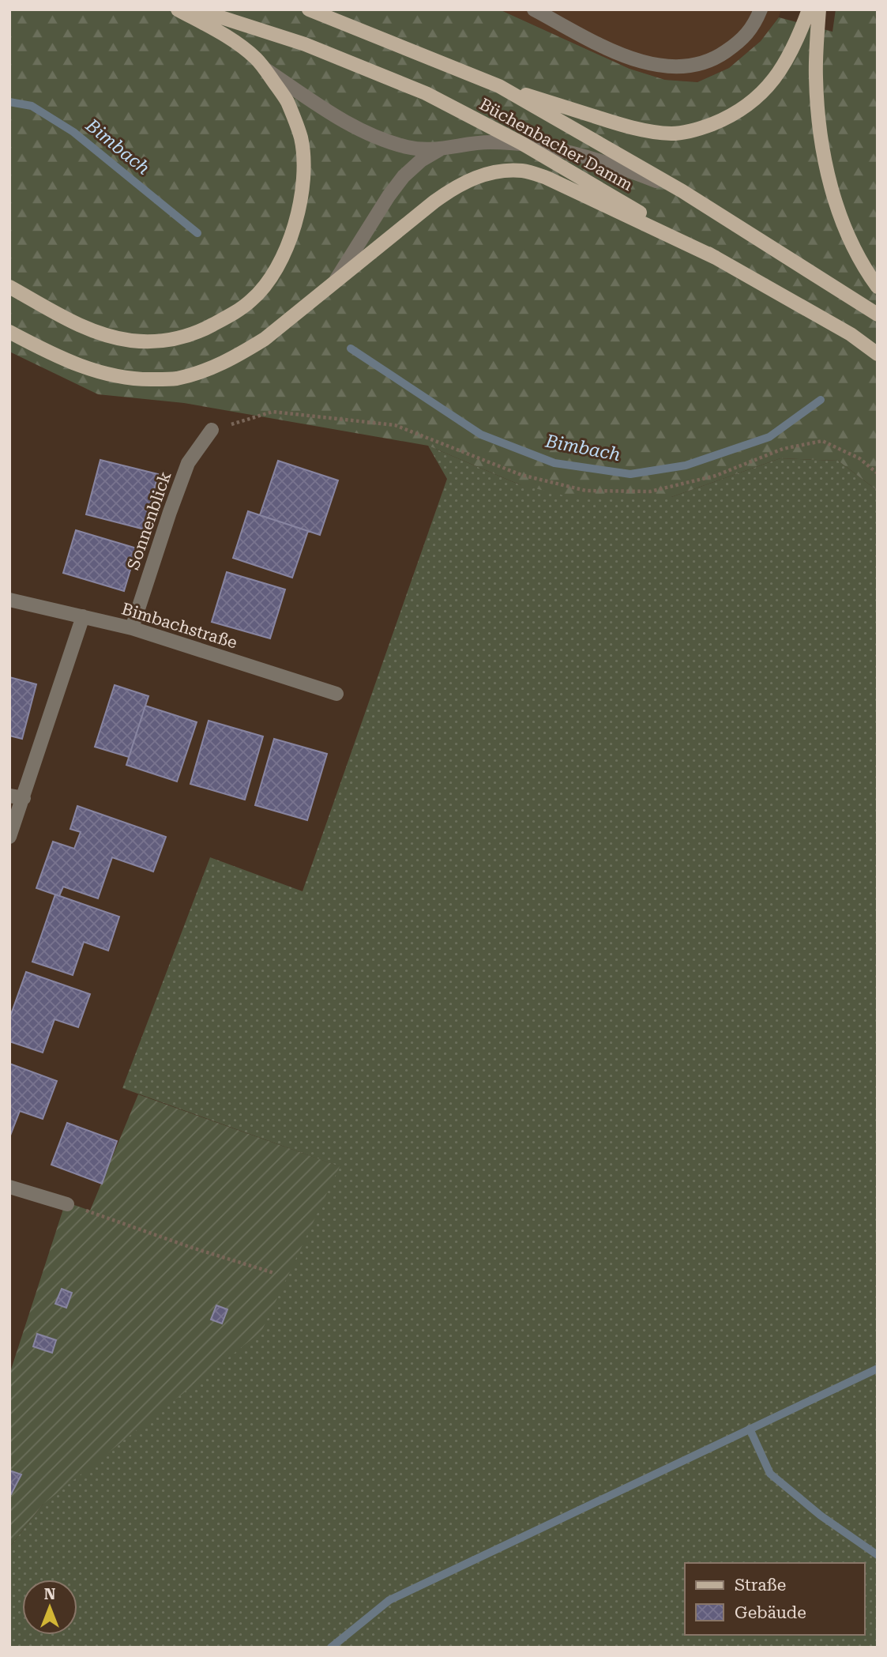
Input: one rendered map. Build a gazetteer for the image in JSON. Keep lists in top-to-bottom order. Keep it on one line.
{"streets":{"main road":["Büchenbacher Damm"],"street":["Sonnenblick","Bimbachstraße"]},"crossings":[["Sonnenblick","Bimbachstraße"]],"water":["Bimbach"],"legend":["Straße","Gebäude"],"north":"top"}
